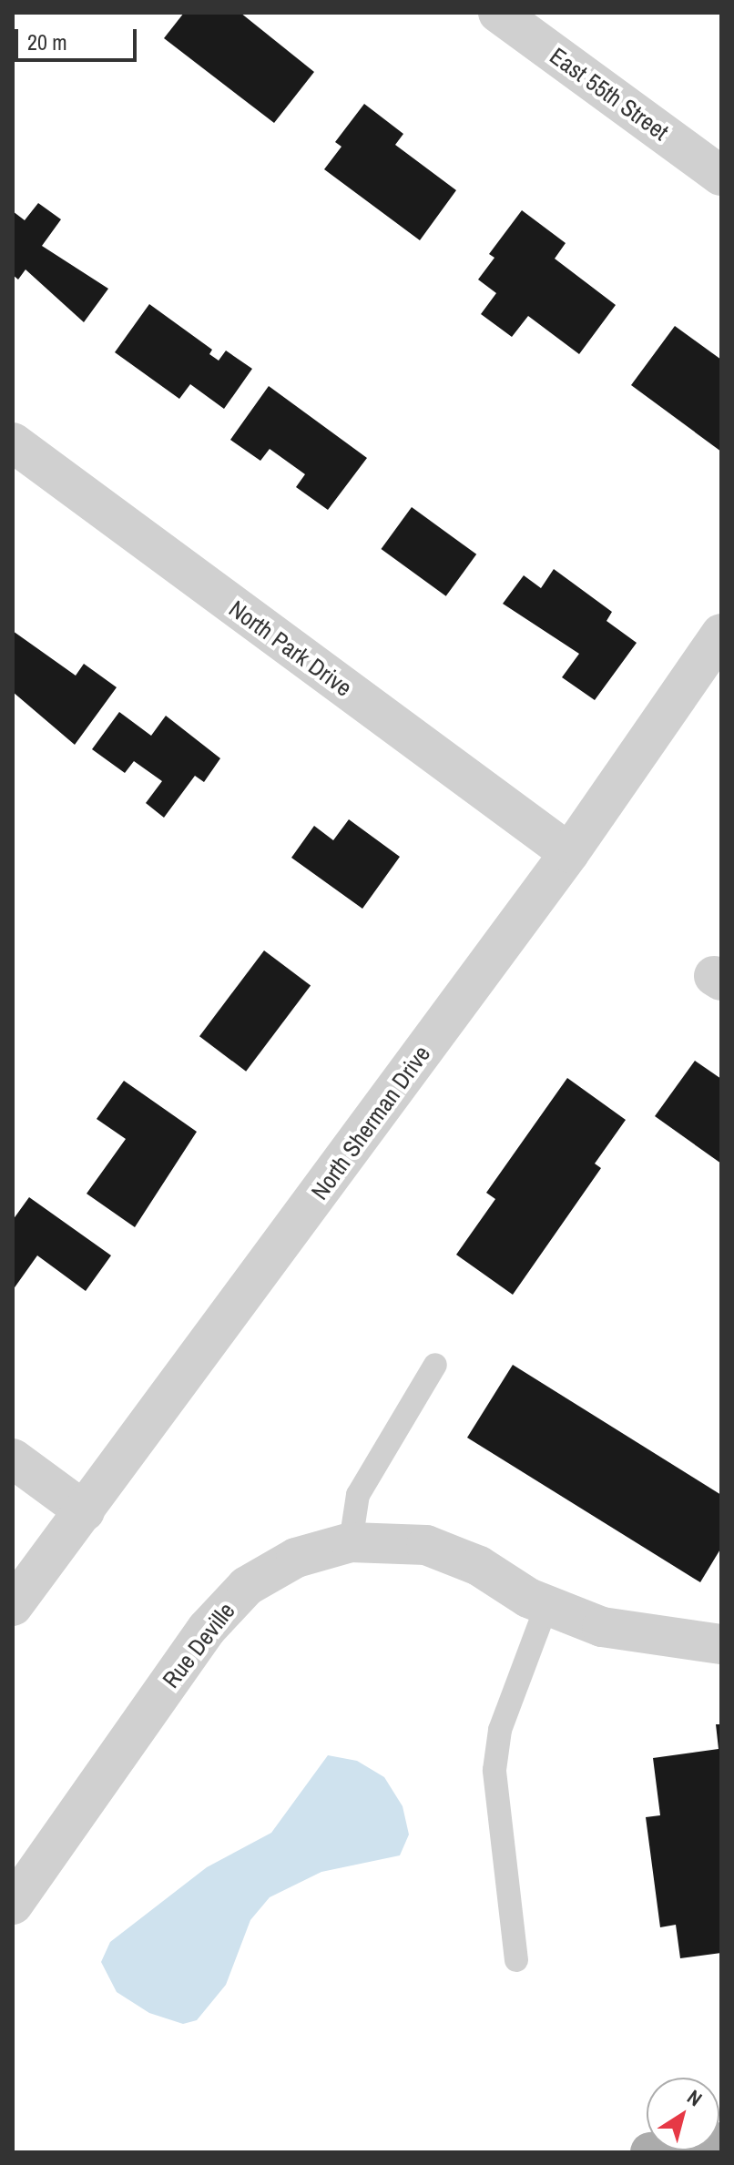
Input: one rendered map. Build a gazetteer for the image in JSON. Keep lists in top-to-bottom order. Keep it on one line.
{"streets":{"street":["East 55th Street","North Park Drive","North Sherman Drive","Rue Deville"]},"crossings":[["North Park Drive","North Sherman Drive"]],"scale_bar":"20 m","north":"top right"}
